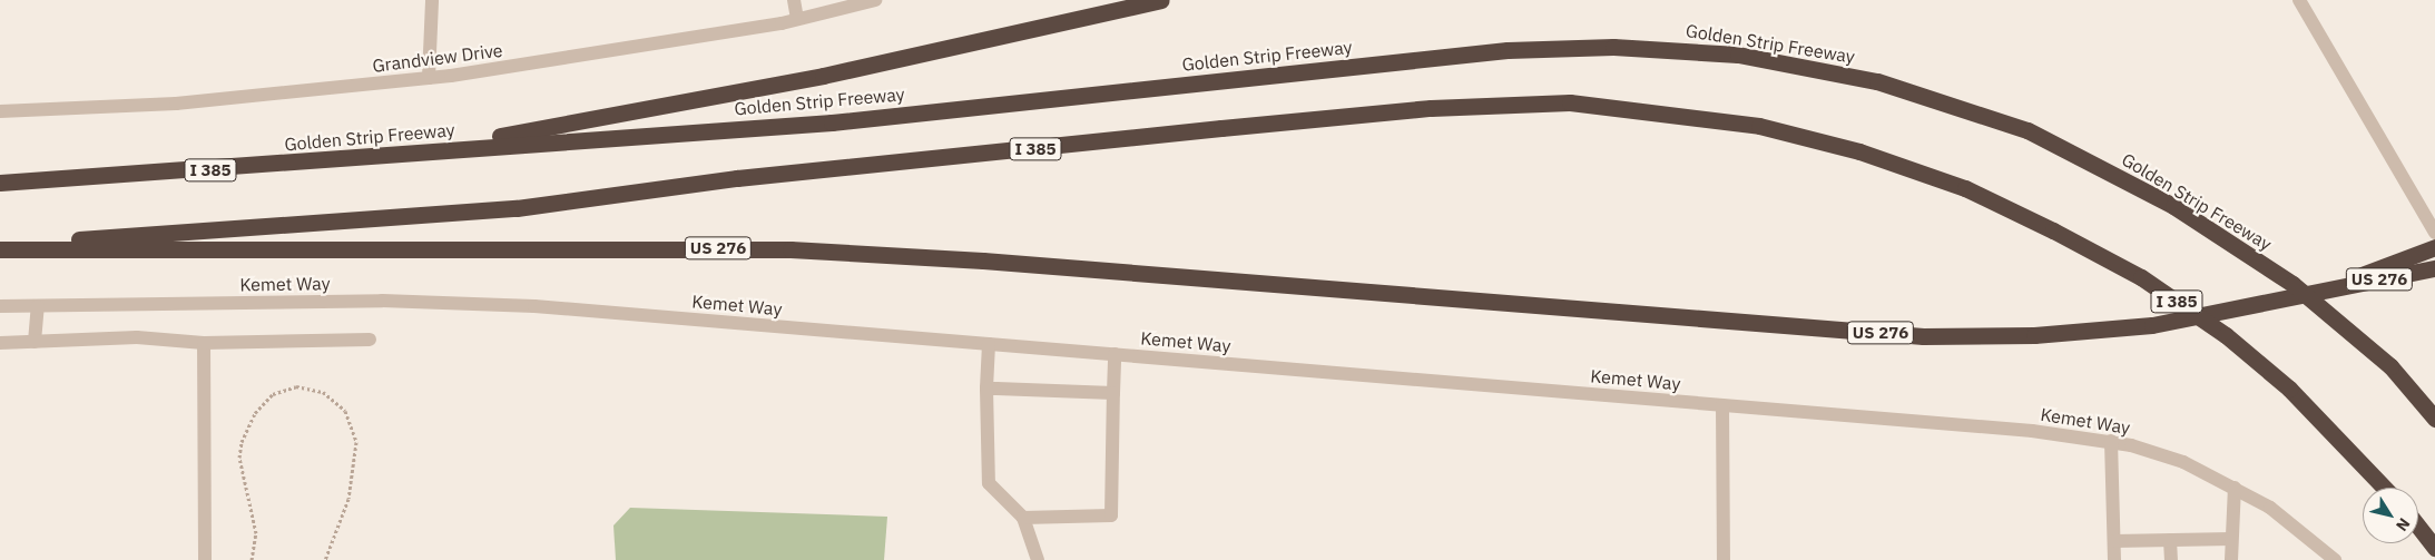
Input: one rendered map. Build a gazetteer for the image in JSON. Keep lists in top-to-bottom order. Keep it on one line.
{"streets":{"highway":["Golden Strip Freeway","I 385","US 276"],"street":["Grandview Drive","Kemet Way"]},"north":"bottom right"}
